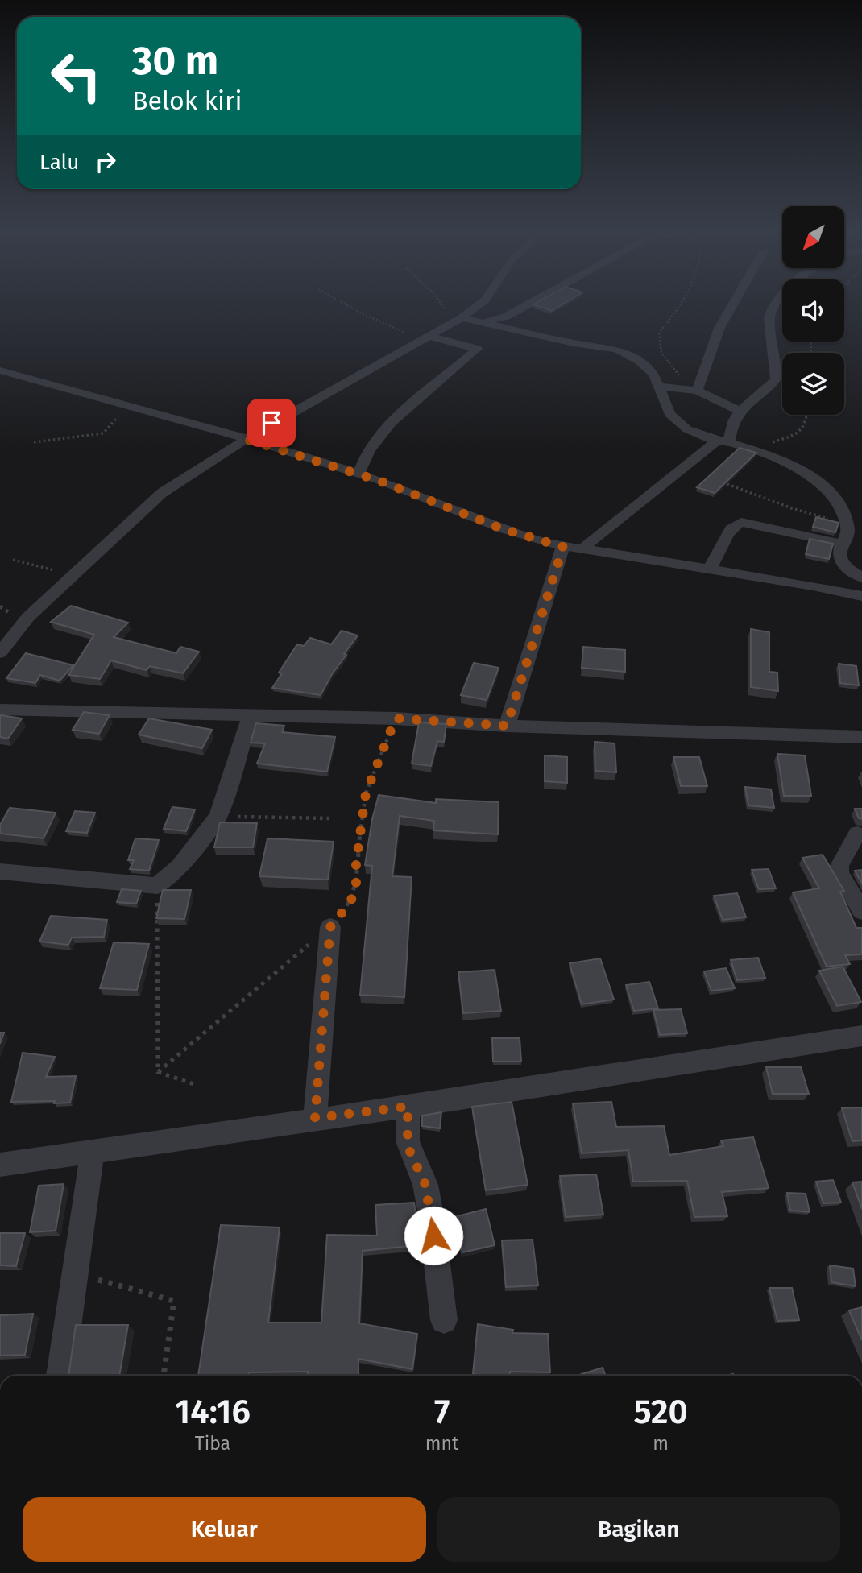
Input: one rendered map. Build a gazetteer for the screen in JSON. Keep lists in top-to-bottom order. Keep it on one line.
{"north":"bottom left","page":{"turn":["30 m","Belok kiri"],"then":"Lalu","eta":["14:16","Tiba","7","mnt","520","m"],"buttons":["Keluar","Bagikan"]}}
